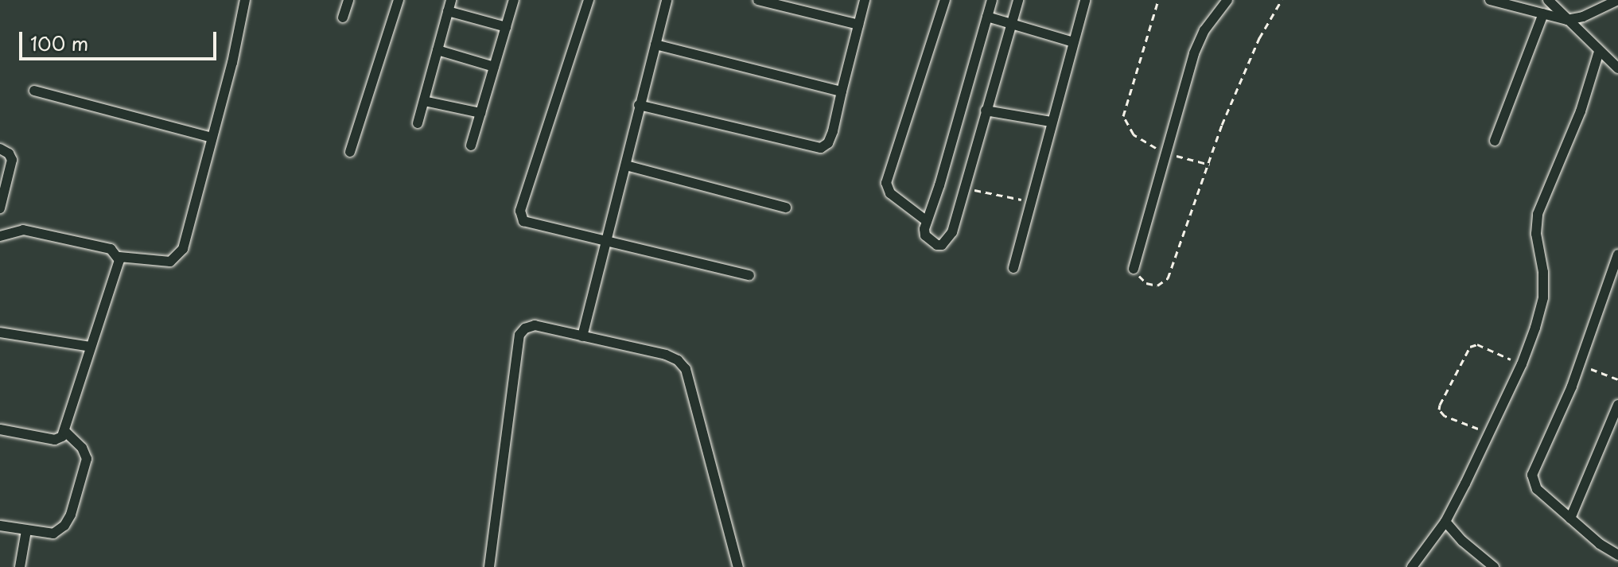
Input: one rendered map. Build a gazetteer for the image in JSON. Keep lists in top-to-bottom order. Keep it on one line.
{"scale_bar":"100 m"}
